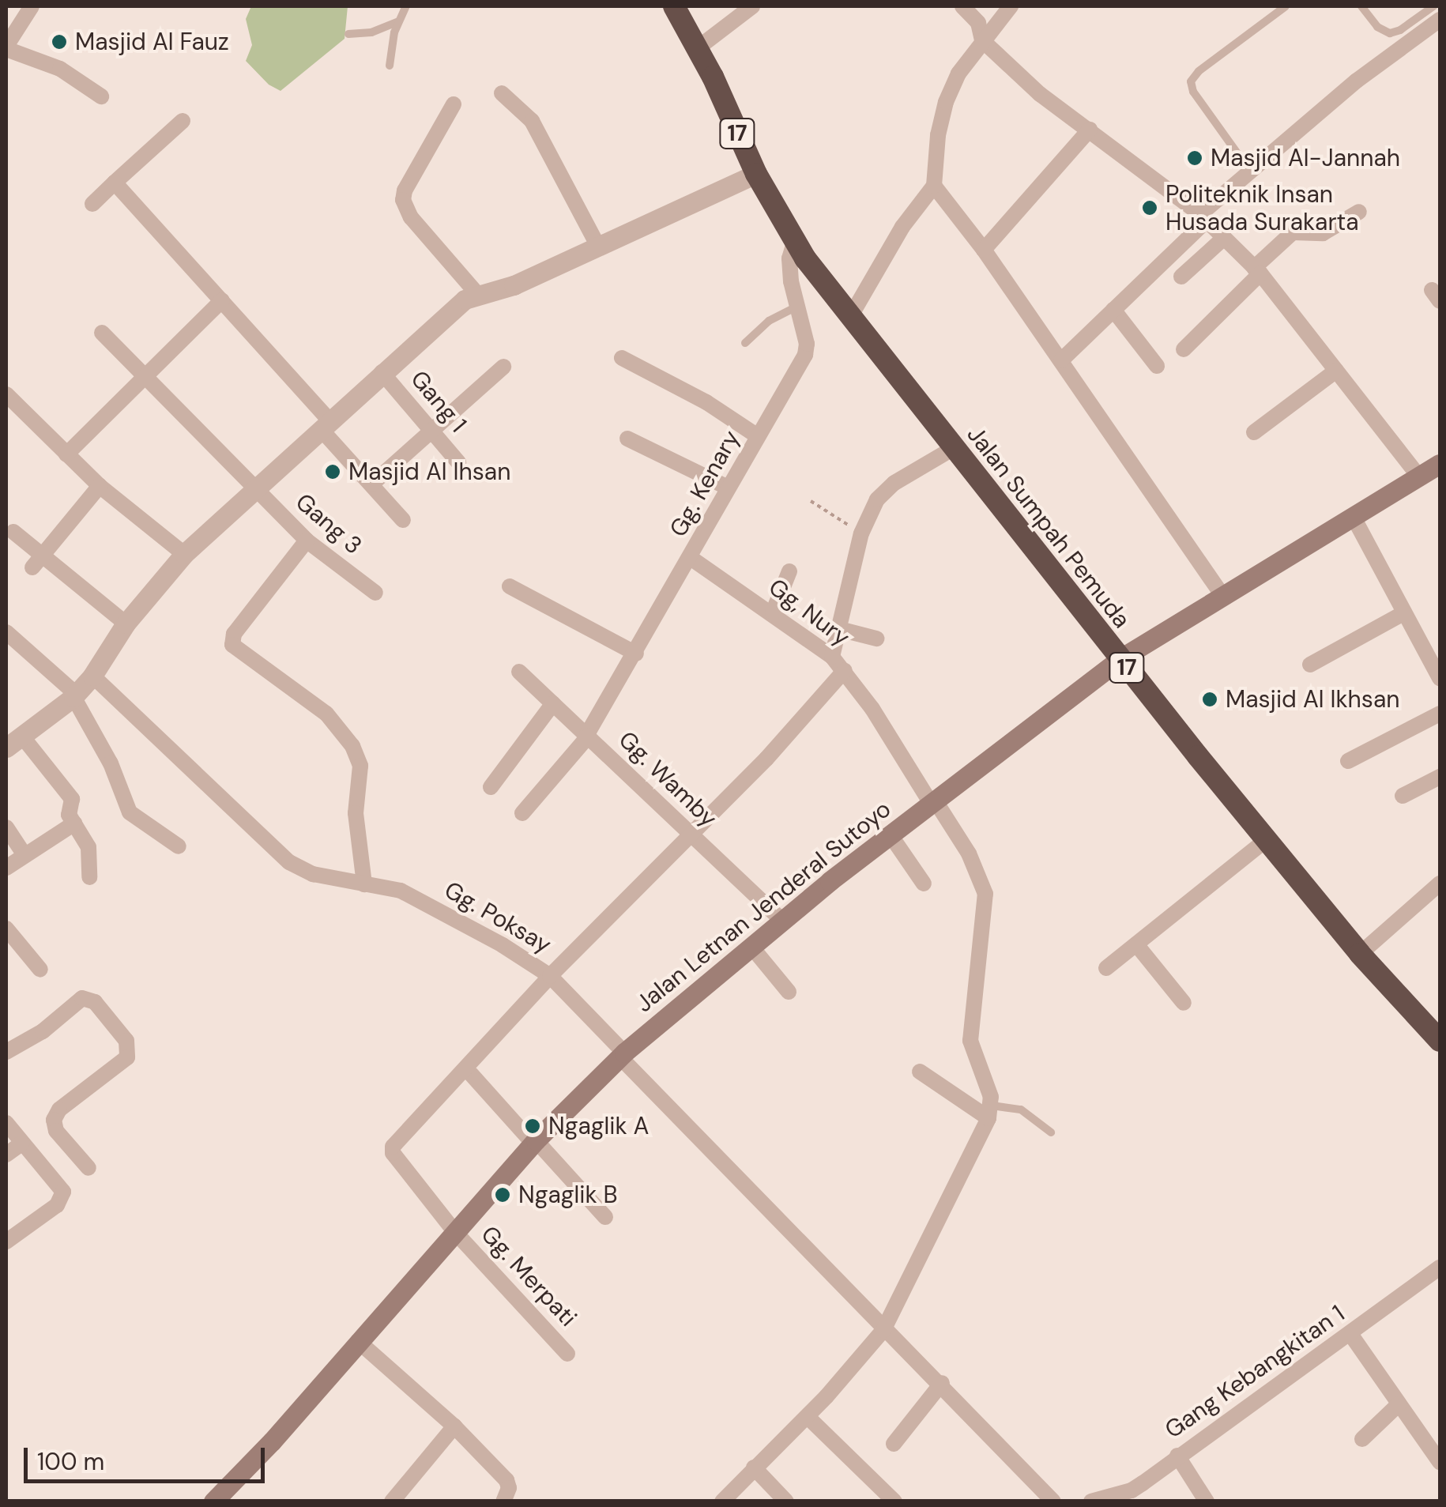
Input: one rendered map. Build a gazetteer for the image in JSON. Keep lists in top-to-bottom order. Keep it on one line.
{"streets":{"highway":["17","Jalan Sumpah Pemuda"],"main road":["Jalan Letnan Jenderal Sutoyo"],"street":["Gang 1","Gg. Kenary","Gang 3","Gg, Nury","Gg. Wamby","Gg. Poksay","Gg. Merpati","Gang Kebangkitan 1"]},"crossings":[["Gg. Kenary","Jalan Sumpah Pemuda"],["Gg. Kenary","Gg, Nury"],["Gg. Kenary","Gg. Wamby"],["Jalan Sumpah Pemuda","Jalan Letnan Jenderal Sutoyo"],["Gg, Nury","Jalan Letnan Jenderal Sutoyo"],["Gg. Wamby","Jalan Letnan Jenderal Sutoyo"],["Jalan Letnan Jenderal Sutoyo","Gg. Poksay"],["Jalan Letnan Jenderal Sutoyo","Gg. Merpati"],["Gg. Poksay","Gg. Merpati"]],"places":["Masjid Al Fauz","Masjid Al-Jannah","Politeknik Insan Husada Surakarta","Masjid Al Ihsan","Masjid Al Ikhsan","Ngaglik A","Ngaglik B"],"scale_bar":"100 m"}
